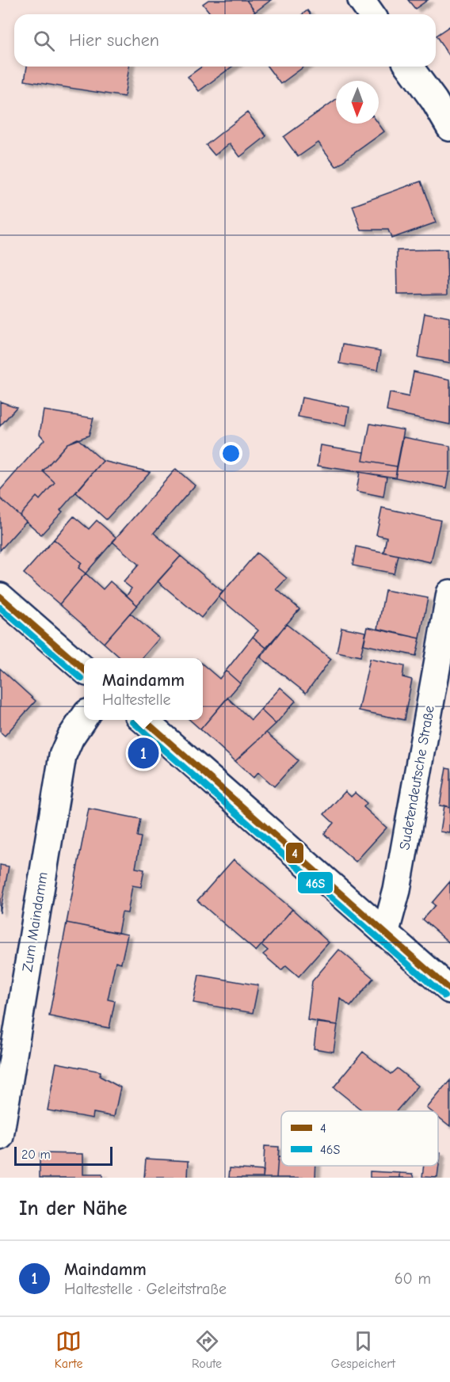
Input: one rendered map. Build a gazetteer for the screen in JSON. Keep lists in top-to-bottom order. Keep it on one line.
{"streets":{"street":["Sudetendeutsche Straße","Zum Maindamm"]},"lines":["transit line 4","transit line 46S"],"legend":["4","46S"],"scale_bar":"20 m","north":"bottom","page":{"search":"Hier suchen","popup":["Maindamm","Haltestelle"],"pins":"1","scale":"20 m","heading":"In der Nähe","list":[{"mark":"1","name":"Maindamm","note":"Haltestelle · Geleitstraße","value":"60 m"}],"nav":["Karte","Route","Gespeichert"]}}
